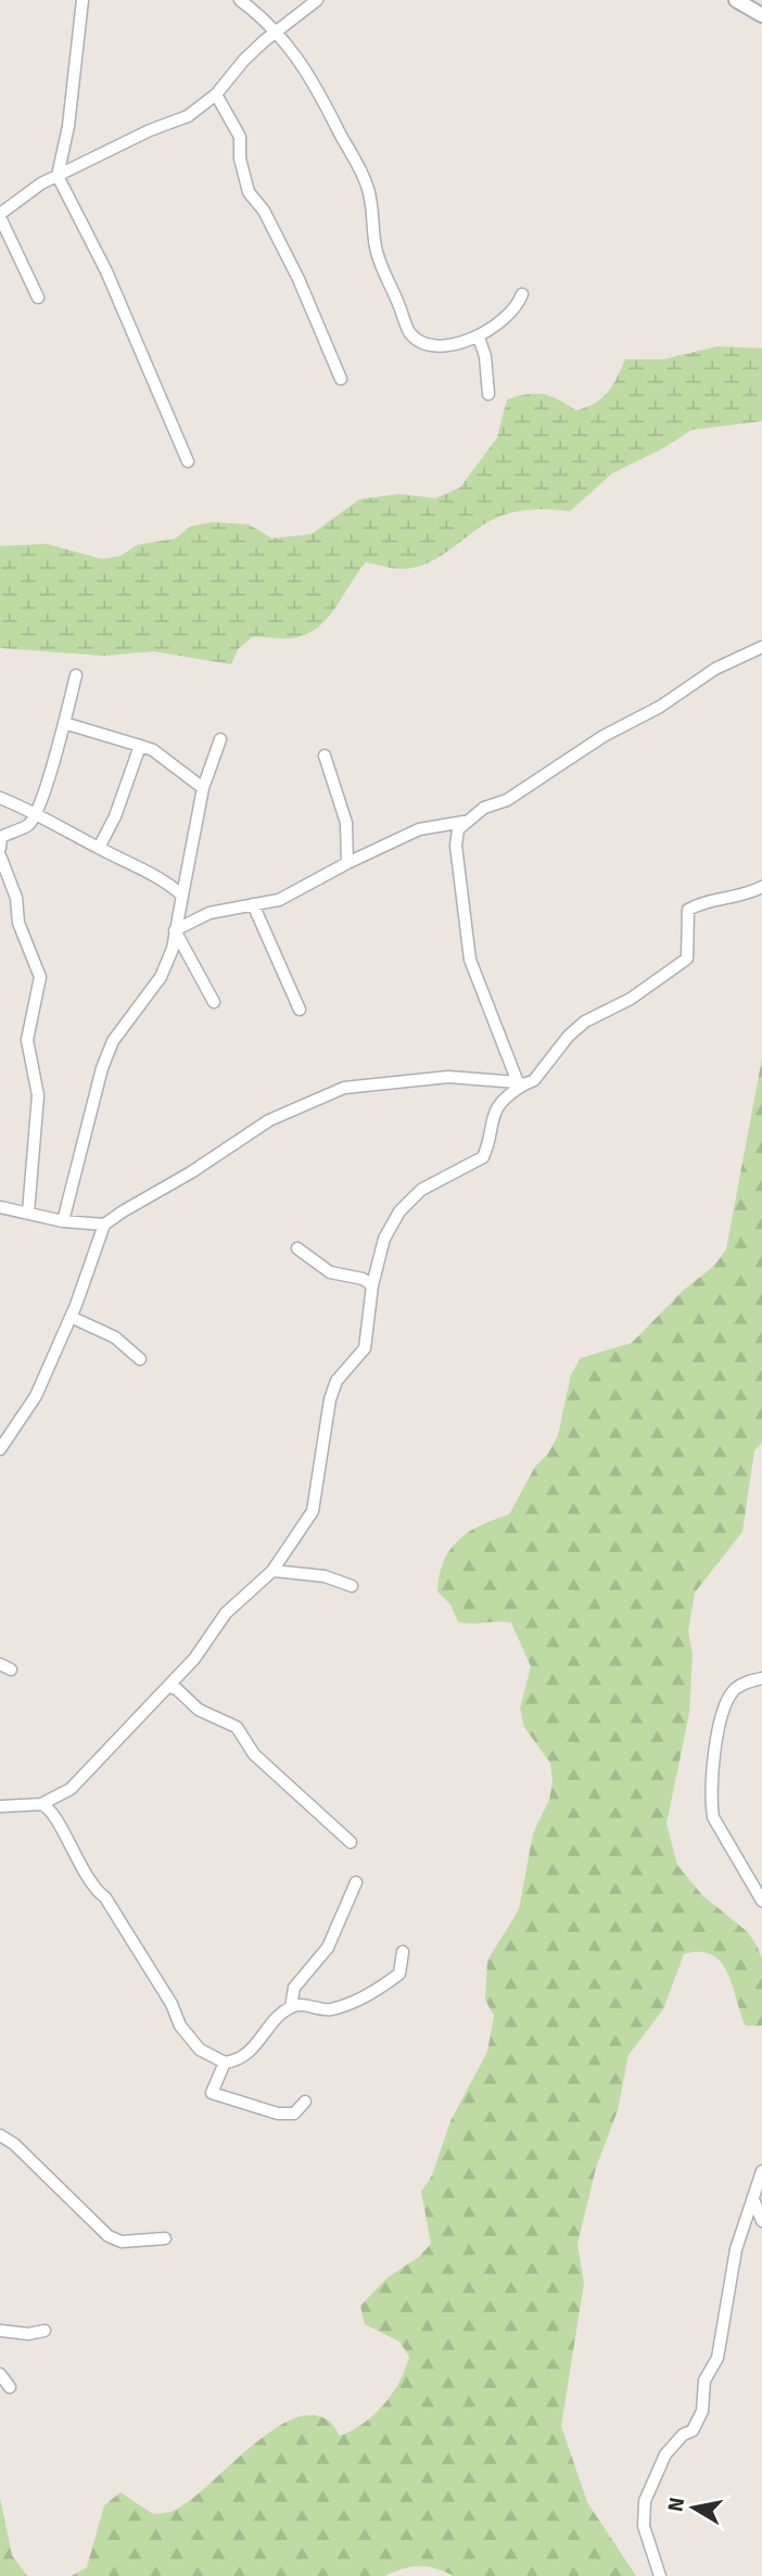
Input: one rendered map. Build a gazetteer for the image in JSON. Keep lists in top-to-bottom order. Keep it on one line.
{"north":"left"}
